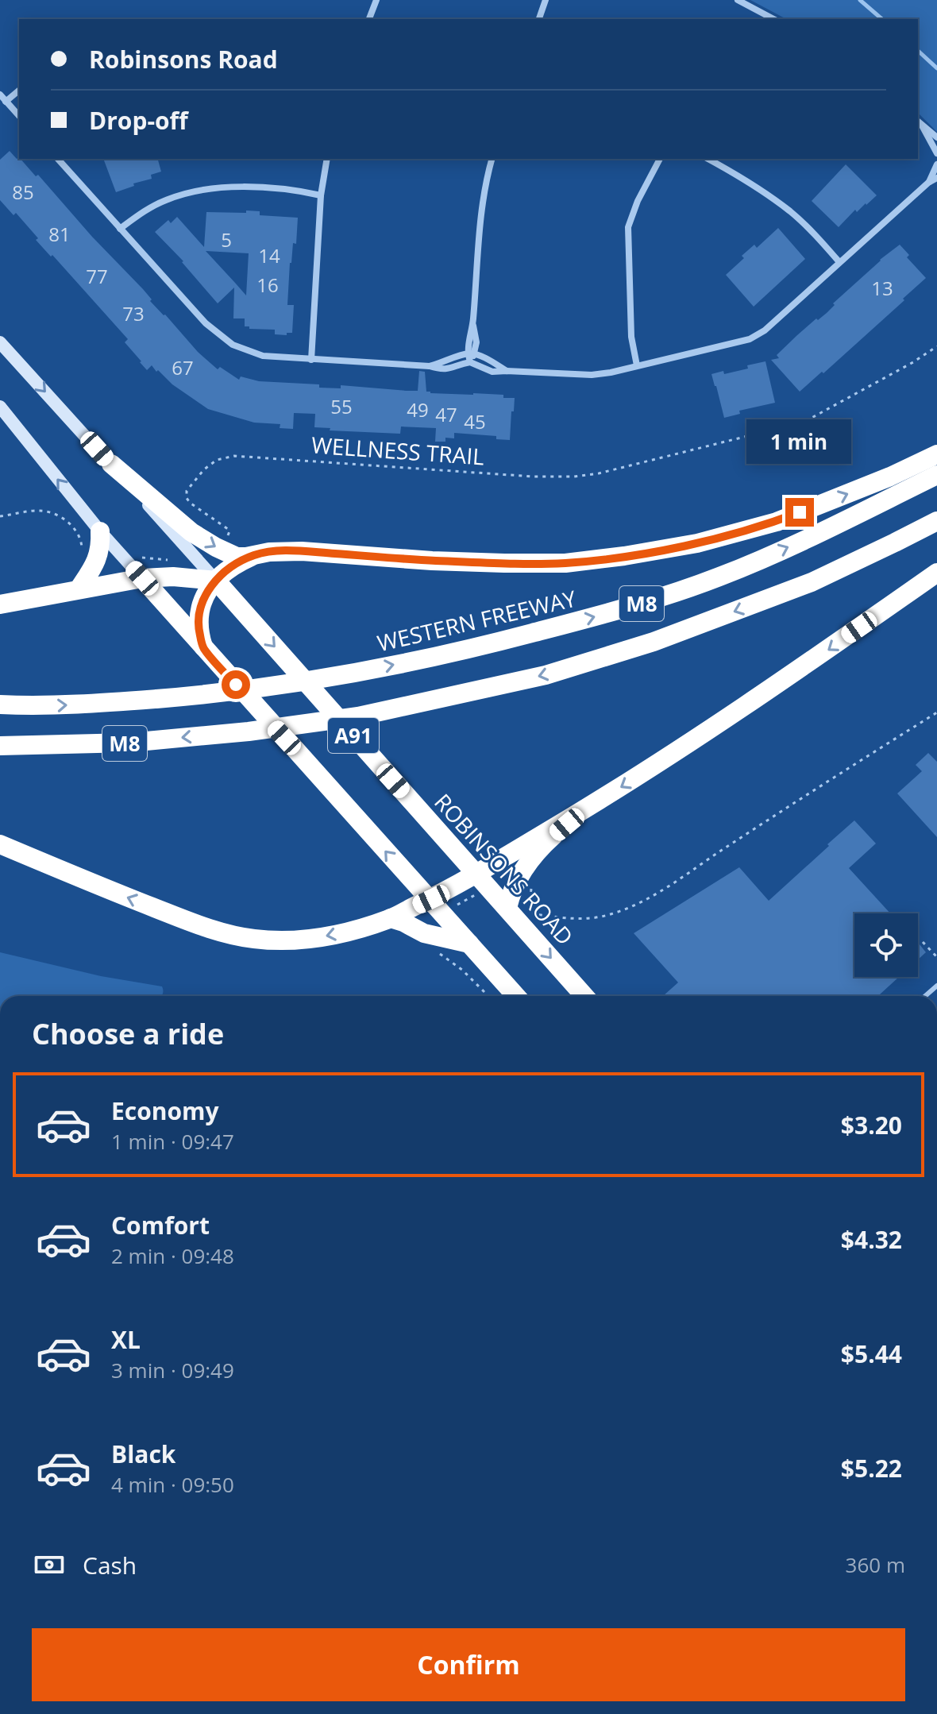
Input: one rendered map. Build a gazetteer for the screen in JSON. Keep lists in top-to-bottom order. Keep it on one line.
{"streets":{"highway":["M8","WESTERN FREEWAY","A91","ROBINSONS ROAD"],"path":["WELLNESS TRAIL"]},"one_way":["ROBINSONS ROAD"],"house_numbers":["85","81","5","14","77","16","13","73","67","55","49","47","45"],"page":{"banner":["Robinsons Road","Drop-off"],"bubble":"1 min","heading":"Choose a ride","list":[{"name":"Economy","note":"1 min · 09:47","value":"$3.20"},{"name":"Comfort","note":"2 min · 09:48","value":"$4.32"},{"name":"XL","note":"3 min · 09:49","value":"$5.44"},{"name":"Black","note":"4 min · 09:50","value":"$5.22"}],"pay":["Cash","360 m"],"buttons":"Confirm"}}
